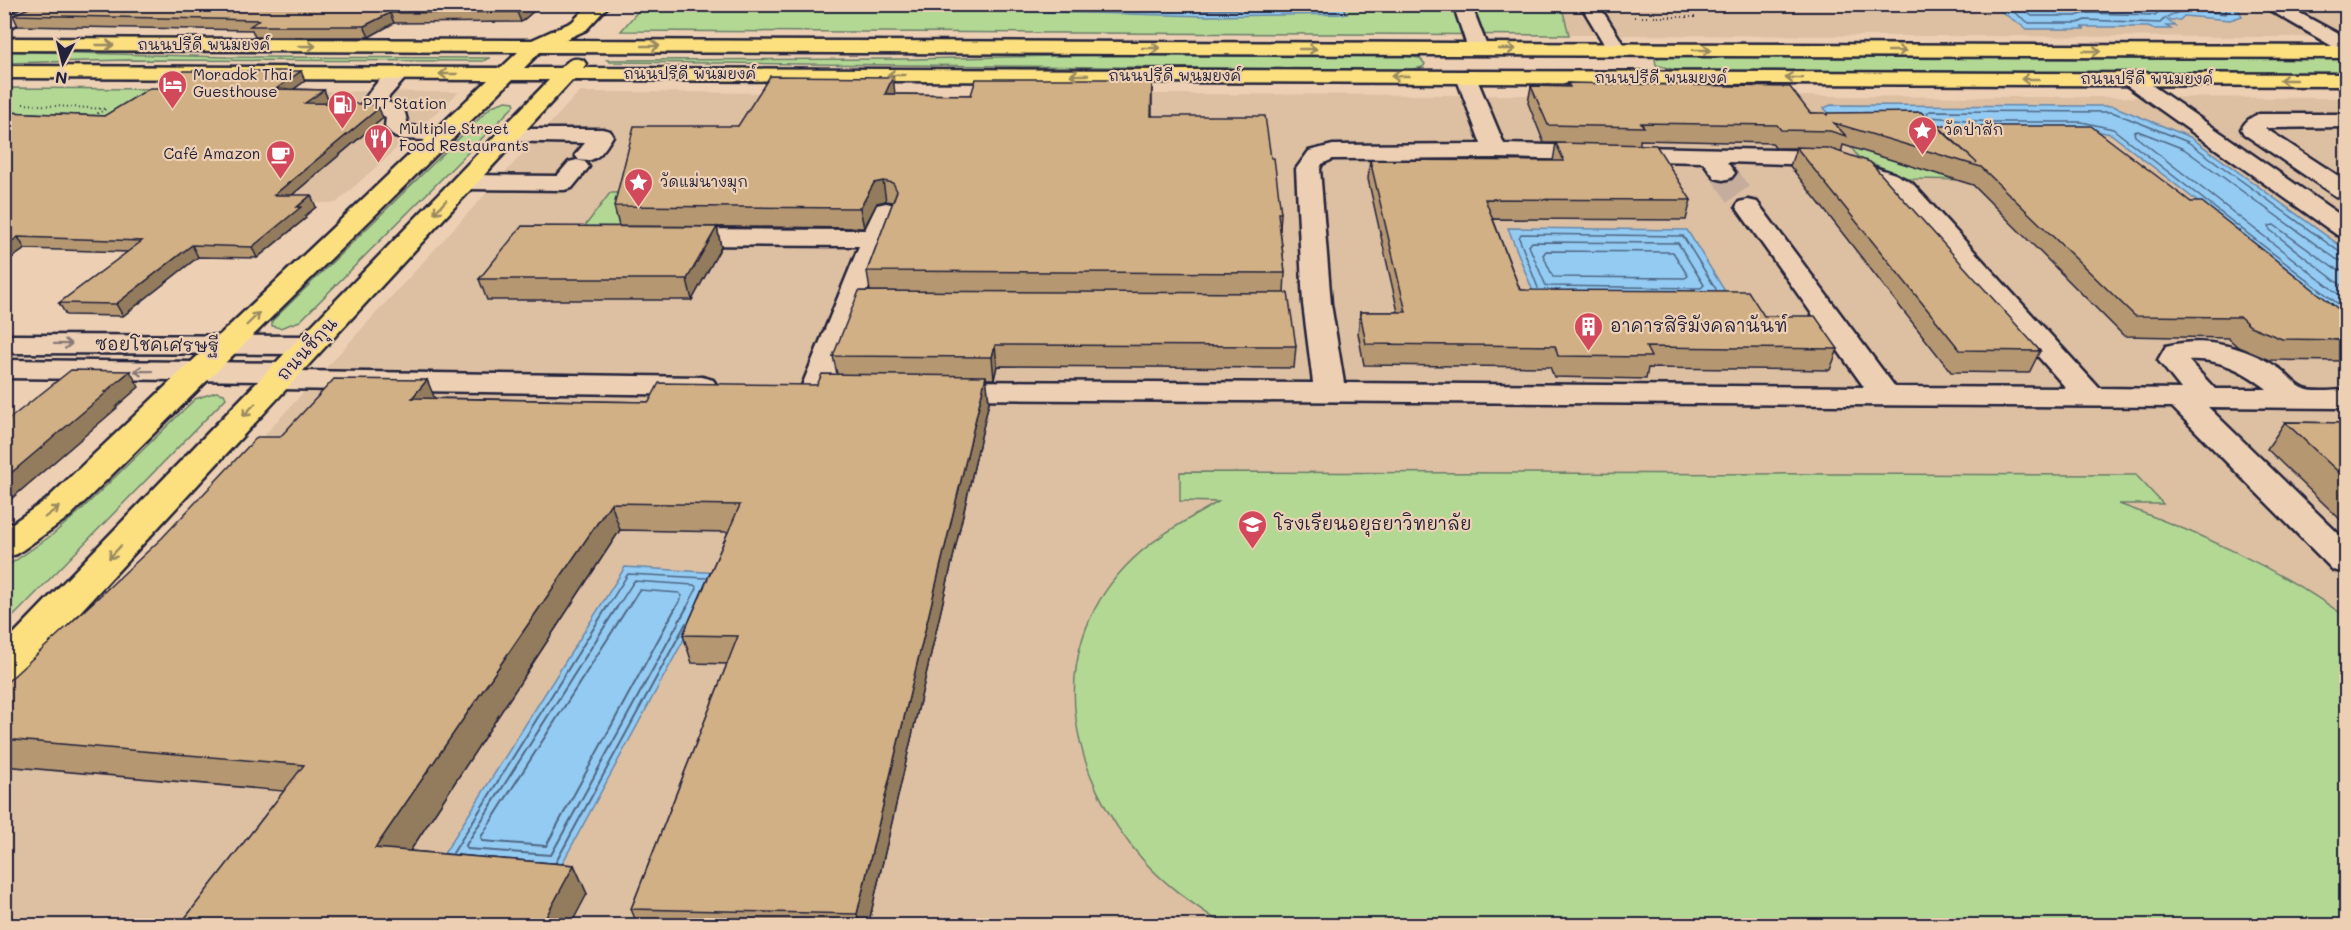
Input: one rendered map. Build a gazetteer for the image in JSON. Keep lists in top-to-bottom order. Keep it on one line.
{"streets":{"main road":["ถนนปรีดี พนมยงค์","ถนนชีกุน"],"street":["ซอยโชคเศรษฐี"]},"crossings":[["ถนนปรีดี พนมยงค์","ถนนชีกุน"],["ซอยโชคเศรษฐี","ถนนชีกุน"]],"places":{"hotel":["Moradok Thai Guesthouse"],"fuel station":["PTT Station"],"place":["วัดป่าสัก","วัดแม่นางมุก"],"restaurant":["Multiple Street Food Restaurants"],"cafe":["Café Amazon"],"building":["อาคารสิริมังคลานันท์"],"school or university":["โรงเรียนอยุธยาวิทยาลัย"]},"north":"bottom"}
